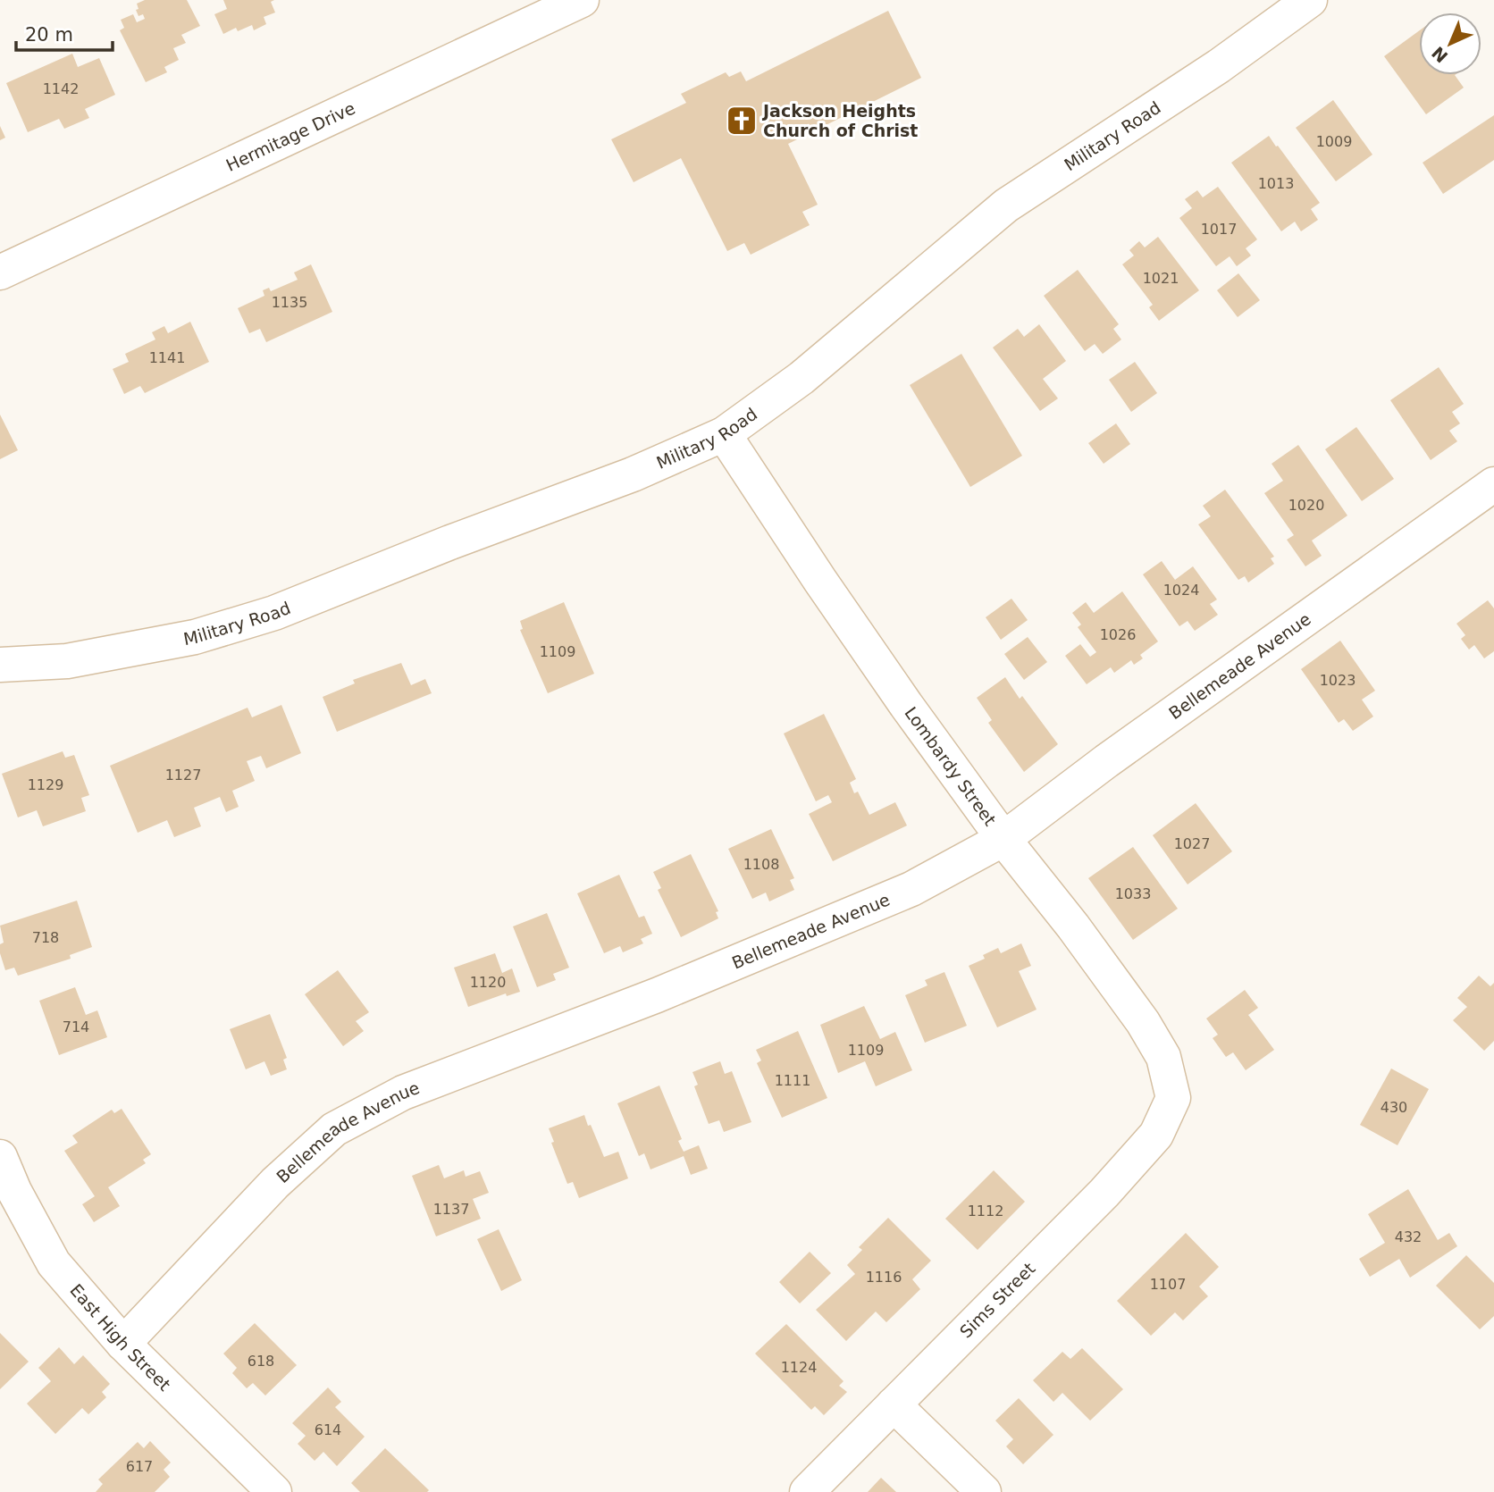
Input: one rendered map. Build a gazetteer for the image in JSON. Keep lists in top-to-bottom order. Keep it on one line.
{"streets":{"street":["Hermitage Drive","Military Road","Bellemeade Avenue","Lombardy Street","Sims Street","East High Street"]},"crossings":[["Military Road","Lombardy Street"],["Bellemeade Avenue","Lombardy Street"],["Bellemeade Avenue","East High Street"],["Lombardy Street","Sims Street"]],"places":{"church":["Jackson Heights Church of Christ"]},"house_numbers":["1142","1009","1013","1017","1021","1135","1141","1020","1024","1026","1109","1023","1127","1129","1027","1108","1033","718","1120","714","1109","1111","430","1137","1112","432","1116","1107","618","1124","614","617"],"scale_bar":"20 m","north":"bottom left"}
